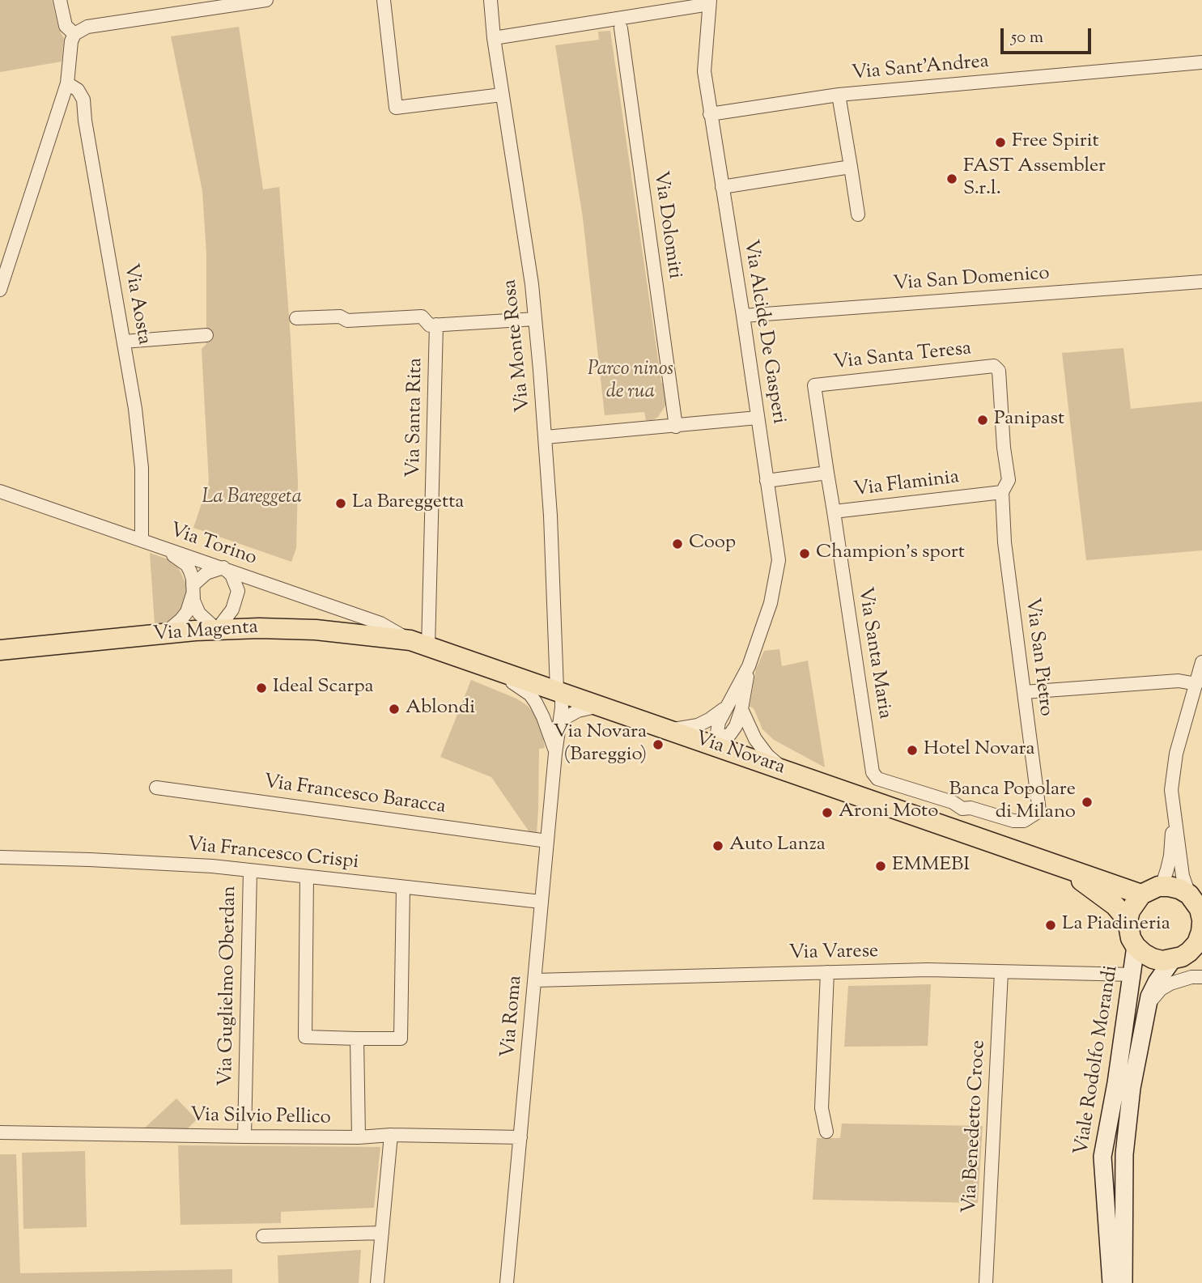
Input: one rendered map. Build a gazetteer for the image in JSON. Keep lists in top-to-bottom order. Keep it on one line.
{"streets":{"main road":["Via Magenta","Via Novara"],"street":["Via Sant'Andrea","Via Dolomiti","Via San Domenico","Via Aosta","Via Alcide De Gasperi","Via Monte Rosa","Via Santa Teresa","Via Santa Rita","Via Flaminia","Via Torino","Via Santa Maria","Via San Pietro","Via Francesco Baracca","Via Francesco Crispi","Via Varese","Via Guglielmo Oberdan","Via Roma","Viale Rodolfo Morandi","Via Silvio Pellico","Via Benedetto Croce"]},"crossings":[["Via Sant'Andrea","Via Alcide De Gasperi"],["Via San Domenico","Via Alcide De Gasperi"],["Via Aosta","Via Torino"],["Via Alcide De Gasperi","Via Novara"],["Via Monte Rosa","Via Novara"],["Via Monte Rosa","Via Roma"],["Via Santa Teresa","Via Santa Maria"],["Via Santa Teresa","Via San Pietro"],["Via Santa Rita","Via Torino"],["Via Santa Rita","Via Magenta"],["Via Santa Rita","Via Novara"],["Via Flaminia","Via Santa Maria"],["Via Flaminia","Via San Pietro"],["Via Torino","Via Magenta"],["Via Torino","Via Novara"],["Via Magenta","Via Novara"],["Via Santa Maria","Via San Pietro"],["Via Novara","Via Roma"],["Via Novara","Viale Rodolfo Morandi"],["Via Francesco Baracca","Via Roma"],["Via Francesco Crispi","Via Guglielmo Oberdan"],["Via Francesco Crispi","Via Roma"],["Via Varese","Via Roma"],["Via Varese","Viale Rodolfo Morandi"],["Via Varese","Via Benedetto Croce"],["Via Guglielmo Oberdan","Via Silvio Pellico"],["Via Roma","Via Silvio Pellico"]],"parks":["Parco ninos de rua","La Bareggeta"],"places":["Free Spirit","FAST Assembler S.r.l.","Panipast","La Bareggetta","Coop","Champion's sport","Ideal Scarpa","Ablondi","Via Novara (Bareggio)","Hotel Novara","Banca Popolare di Milano","Aroni Moto","Auto Lanza","EMMEBI","La Piadineria"],"scale_bar":"50 m"}
